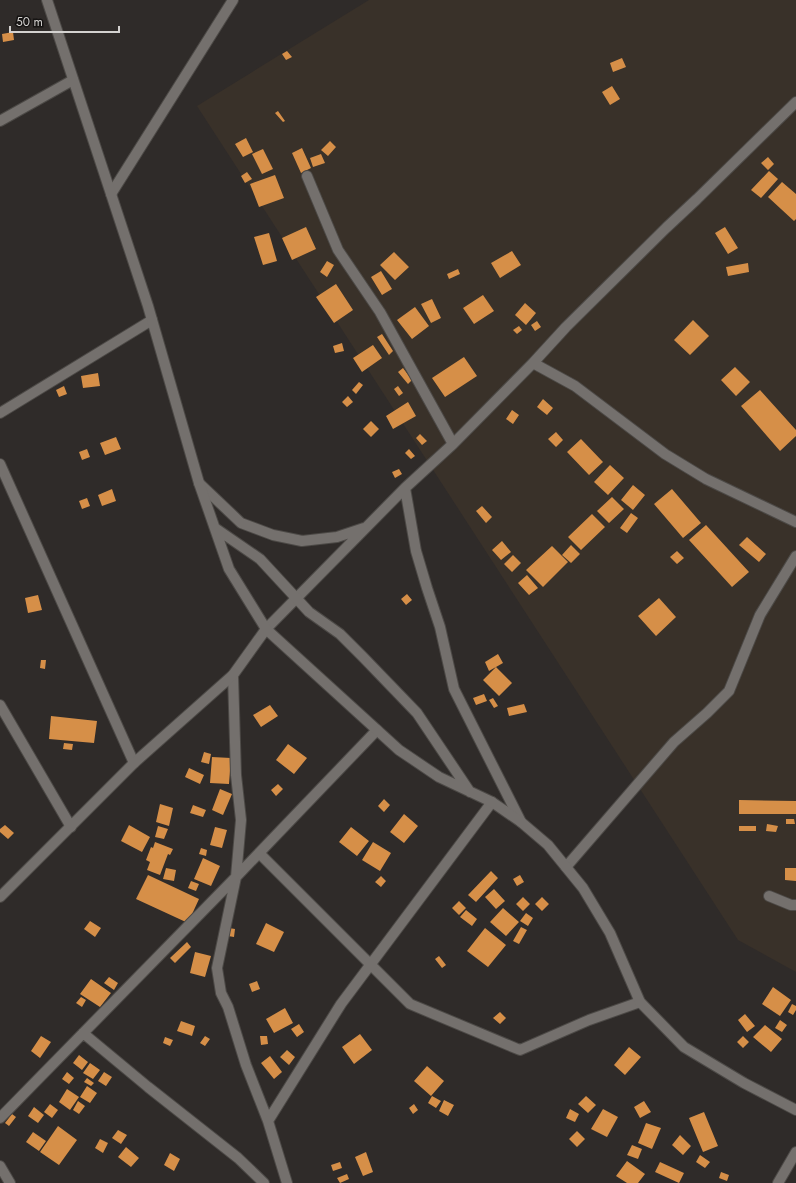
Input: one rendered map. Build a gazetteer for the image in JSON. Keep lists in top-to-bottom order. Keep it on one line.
{"scale_bar":"50 m"}
